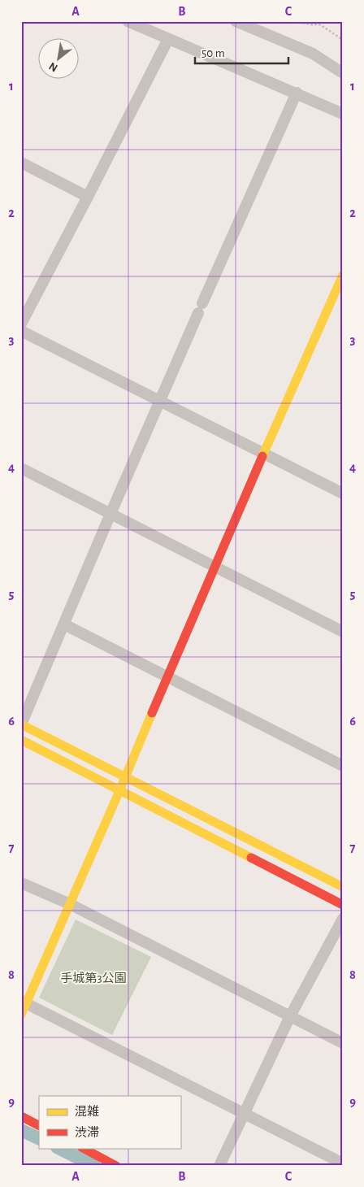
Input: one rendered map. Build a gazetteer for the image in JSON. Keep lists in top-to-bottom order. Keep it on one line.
{"parks":["手城第3公園"],"legend":["混雑","渋滞"],"scale_bar":"50 m","north":"bottom left","grid":{"columns":["A","B","C"],"rows":["1","2","3","4","5","6","7","8","9"]}}
